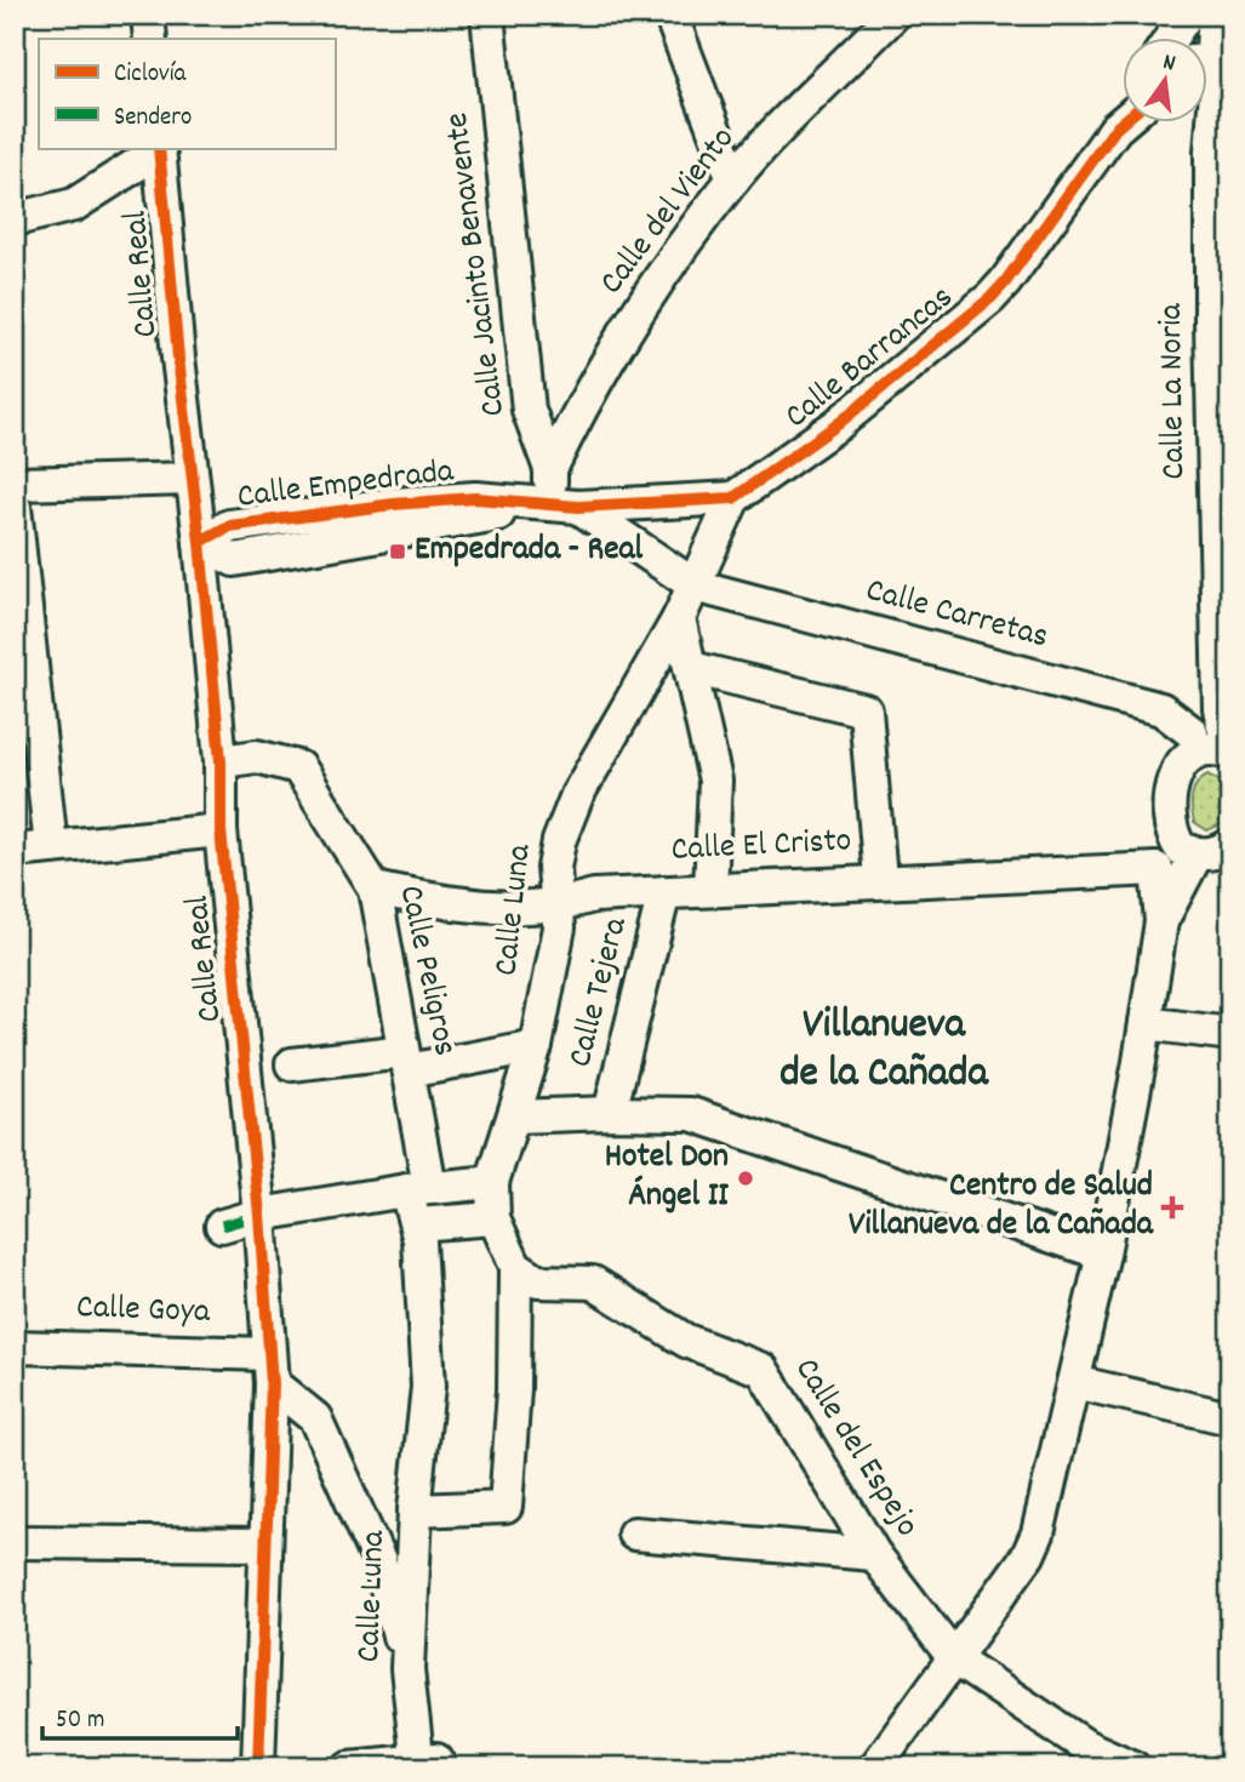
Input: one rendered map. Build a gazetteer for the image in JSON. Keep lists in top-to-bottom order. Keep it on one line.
{"streets":{"street":["Calle del Viento","Calle Jacinto Benavente","Calle Real","Calle Barrancas","Calle La Noria","Calle Empedrada","Calle Carretas","Calle El Cristo","Calle Luna","Calle Peligros","Calle Tejera","Calle Goya","Calle del Espejo"]},"crossings":[["Calle del Viento","Calle Jacinto Benavente"],["Calle Jacinto Benavente","Calle Empedrada"],["Calle Real","Calle Empedrada"],["Calle Real","Calle Peligros"],["Calle Real","Calle Goya"],["Calle La Noria","Calle Carretas"],["Calle Carretas","Calle Luna"],["Calle El Cristo","Calle Luna"],["Calle El Cristo","Calle Peligros"],["Calle El Cristo","Calle Tejera"],["Calle Luna","Calle Peligros"]],"districts":["Villanueva de la Cañada"],"places":{"transit":["Empedrada - Real"],"other":["Hotel Don Ángel II"],"health":["Centro de Salud Villanueva de la Cañada"]},"legend":["Ciclovía","Sendero"],"scale_bar":"50 m","north":"top"}
